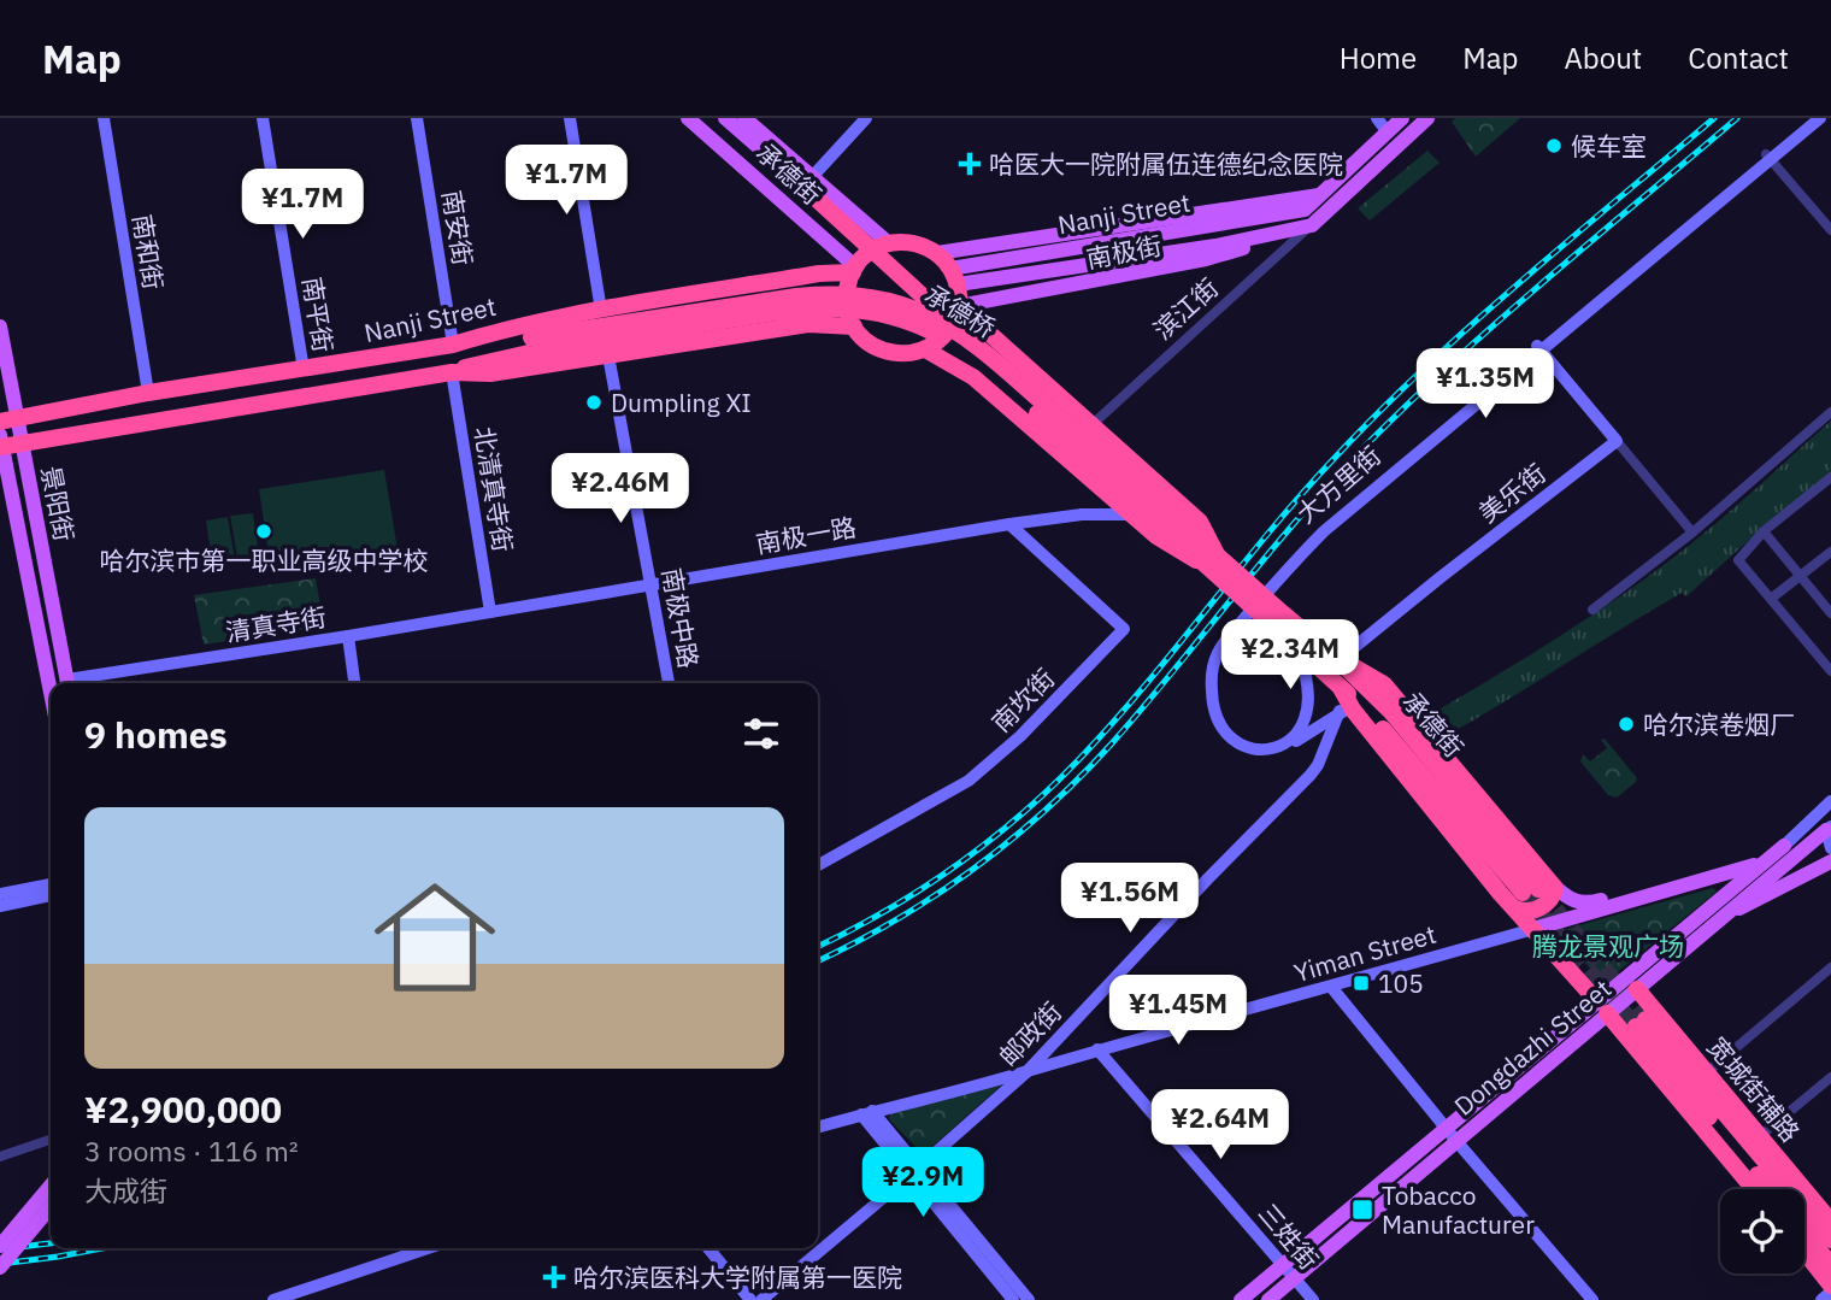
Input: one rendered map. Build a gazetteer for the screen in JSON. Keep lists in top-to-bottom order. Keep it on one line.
{"streets":{"highway":["承德街","Nanji Street","承德桥","宽城街辅路"],"main road":["南极街","景阳街","Yiman Street","Dongdazhi Street"],"street":["南安街","南和街","滨江街","南平街","大方里街","北清真寺街","美乐街","南极一路","南极中路","清真寺街","南坎街","邮政街","三姓街"]},"crossings":[["承德街","Nanji Street"],["承德街","南极街"],["承德街","承德桥"],["承德街","大方里街"],["承德街","美乐街"],["Nanji Street","南安街"],["Nanji Street","南和街"],["Nanji Street","南极街"],["Nanji Street","南平街"],["Nanji Street","北清真寺街"],["Nanji Street","景阳街"],["Nanji Street","南极中路"],["南极街","滨江街"],["大方里街","邮政街"],["北清真寺街","南极一路"],["北清真寺街","清真寺街"],["南极一路","南极中路"],["南极一路","清真寺街"],["南极一路","南坎街"],["Yiman Street","邮政街"],["Yiman Street","Dongdazhi Street"],["Yiman Street","三姓街"],["Dongdazhi Street","宽城街辅路"],["Dongdazhi Street","三姓街"]],"parks":["腾龙景观广场"],"places":{"other":["候车室","Dumpling XI","哈尔滨市第一职业高级中学校","哈尔滨卷烟厂"],"health":["哈医大一院附属伍连德纪念医院","哈尔滨医科大学附属第一医院"],"transit":["105","Tobacco Manufacturer"]},"page":{"header":"Map","nav":["Home","Map","About","Contact"],"price":["¥1.7M","¥1.7M","¥1.35M","¥2.46M","¥2.34M","¥1.56M","¥1.45M","¥2.64M","¥2.9M"],"heading":"9 homes","list":[{"name":"¥2,900,000","note":"3 rooms · 116 m² · 大成街"}]}}
